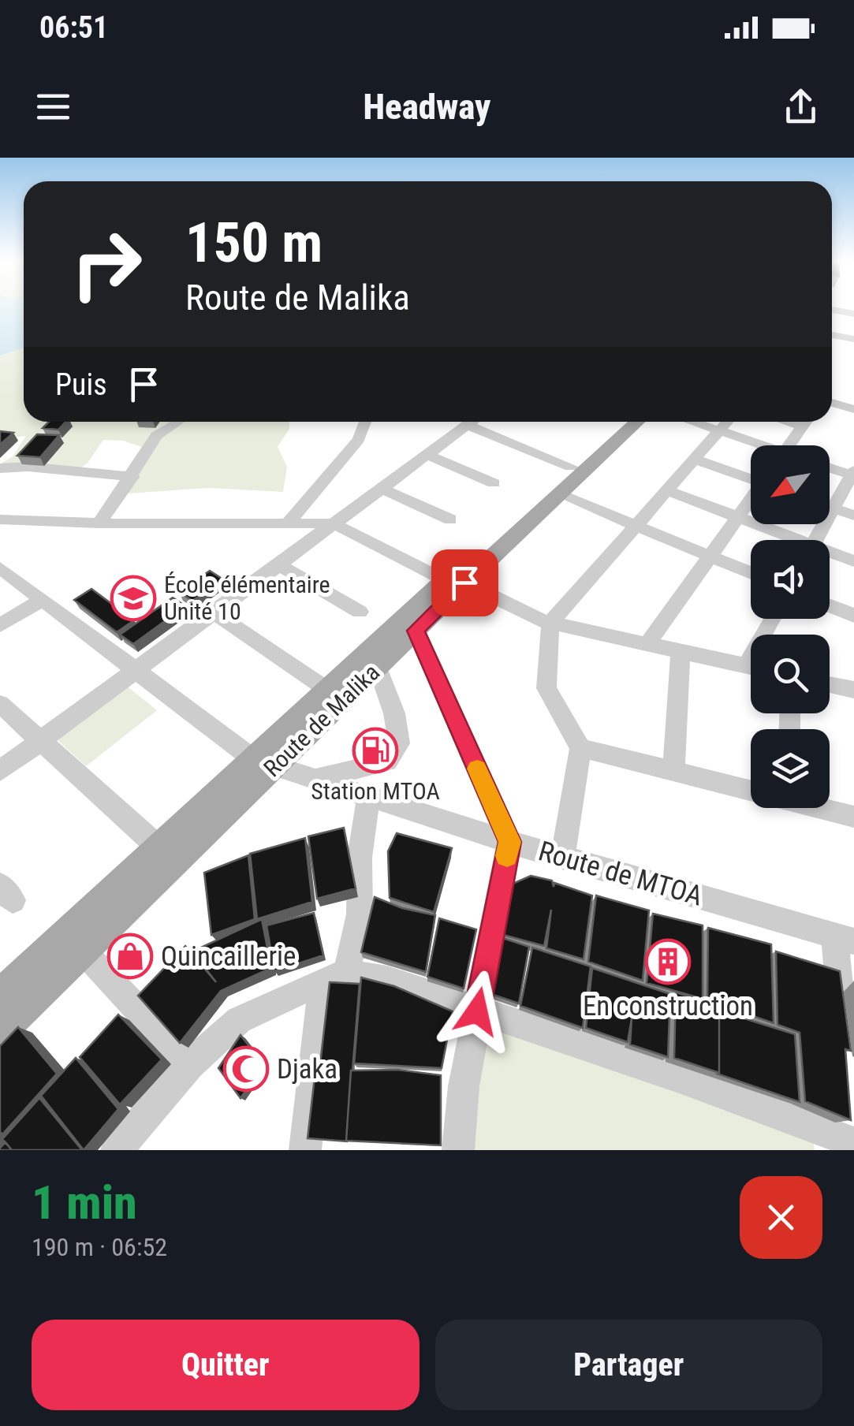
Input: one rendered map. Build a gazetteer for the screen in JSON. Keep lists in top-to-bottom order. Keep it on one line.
{"streets":{"main road":["Route de Malika"],"street":["Route de MTOA"]},"crossings":[["Route de Malika","Route de MTOA"]],"places":{"school or university":["École élémentaire Unité 10"],"fuel station":["Station MTOA"],"shop":["Quincaillerie"],"building":["En construction"],"mosque":["Djaka"]},"north":"bottom left","page":{"status":"06:51","header":"Headway","turn":["150 m","Route de Malika"],"then":"Puis","heading":["1 min","190 m · 06:52"],"buttons":["Quitter","Partager"]}}
